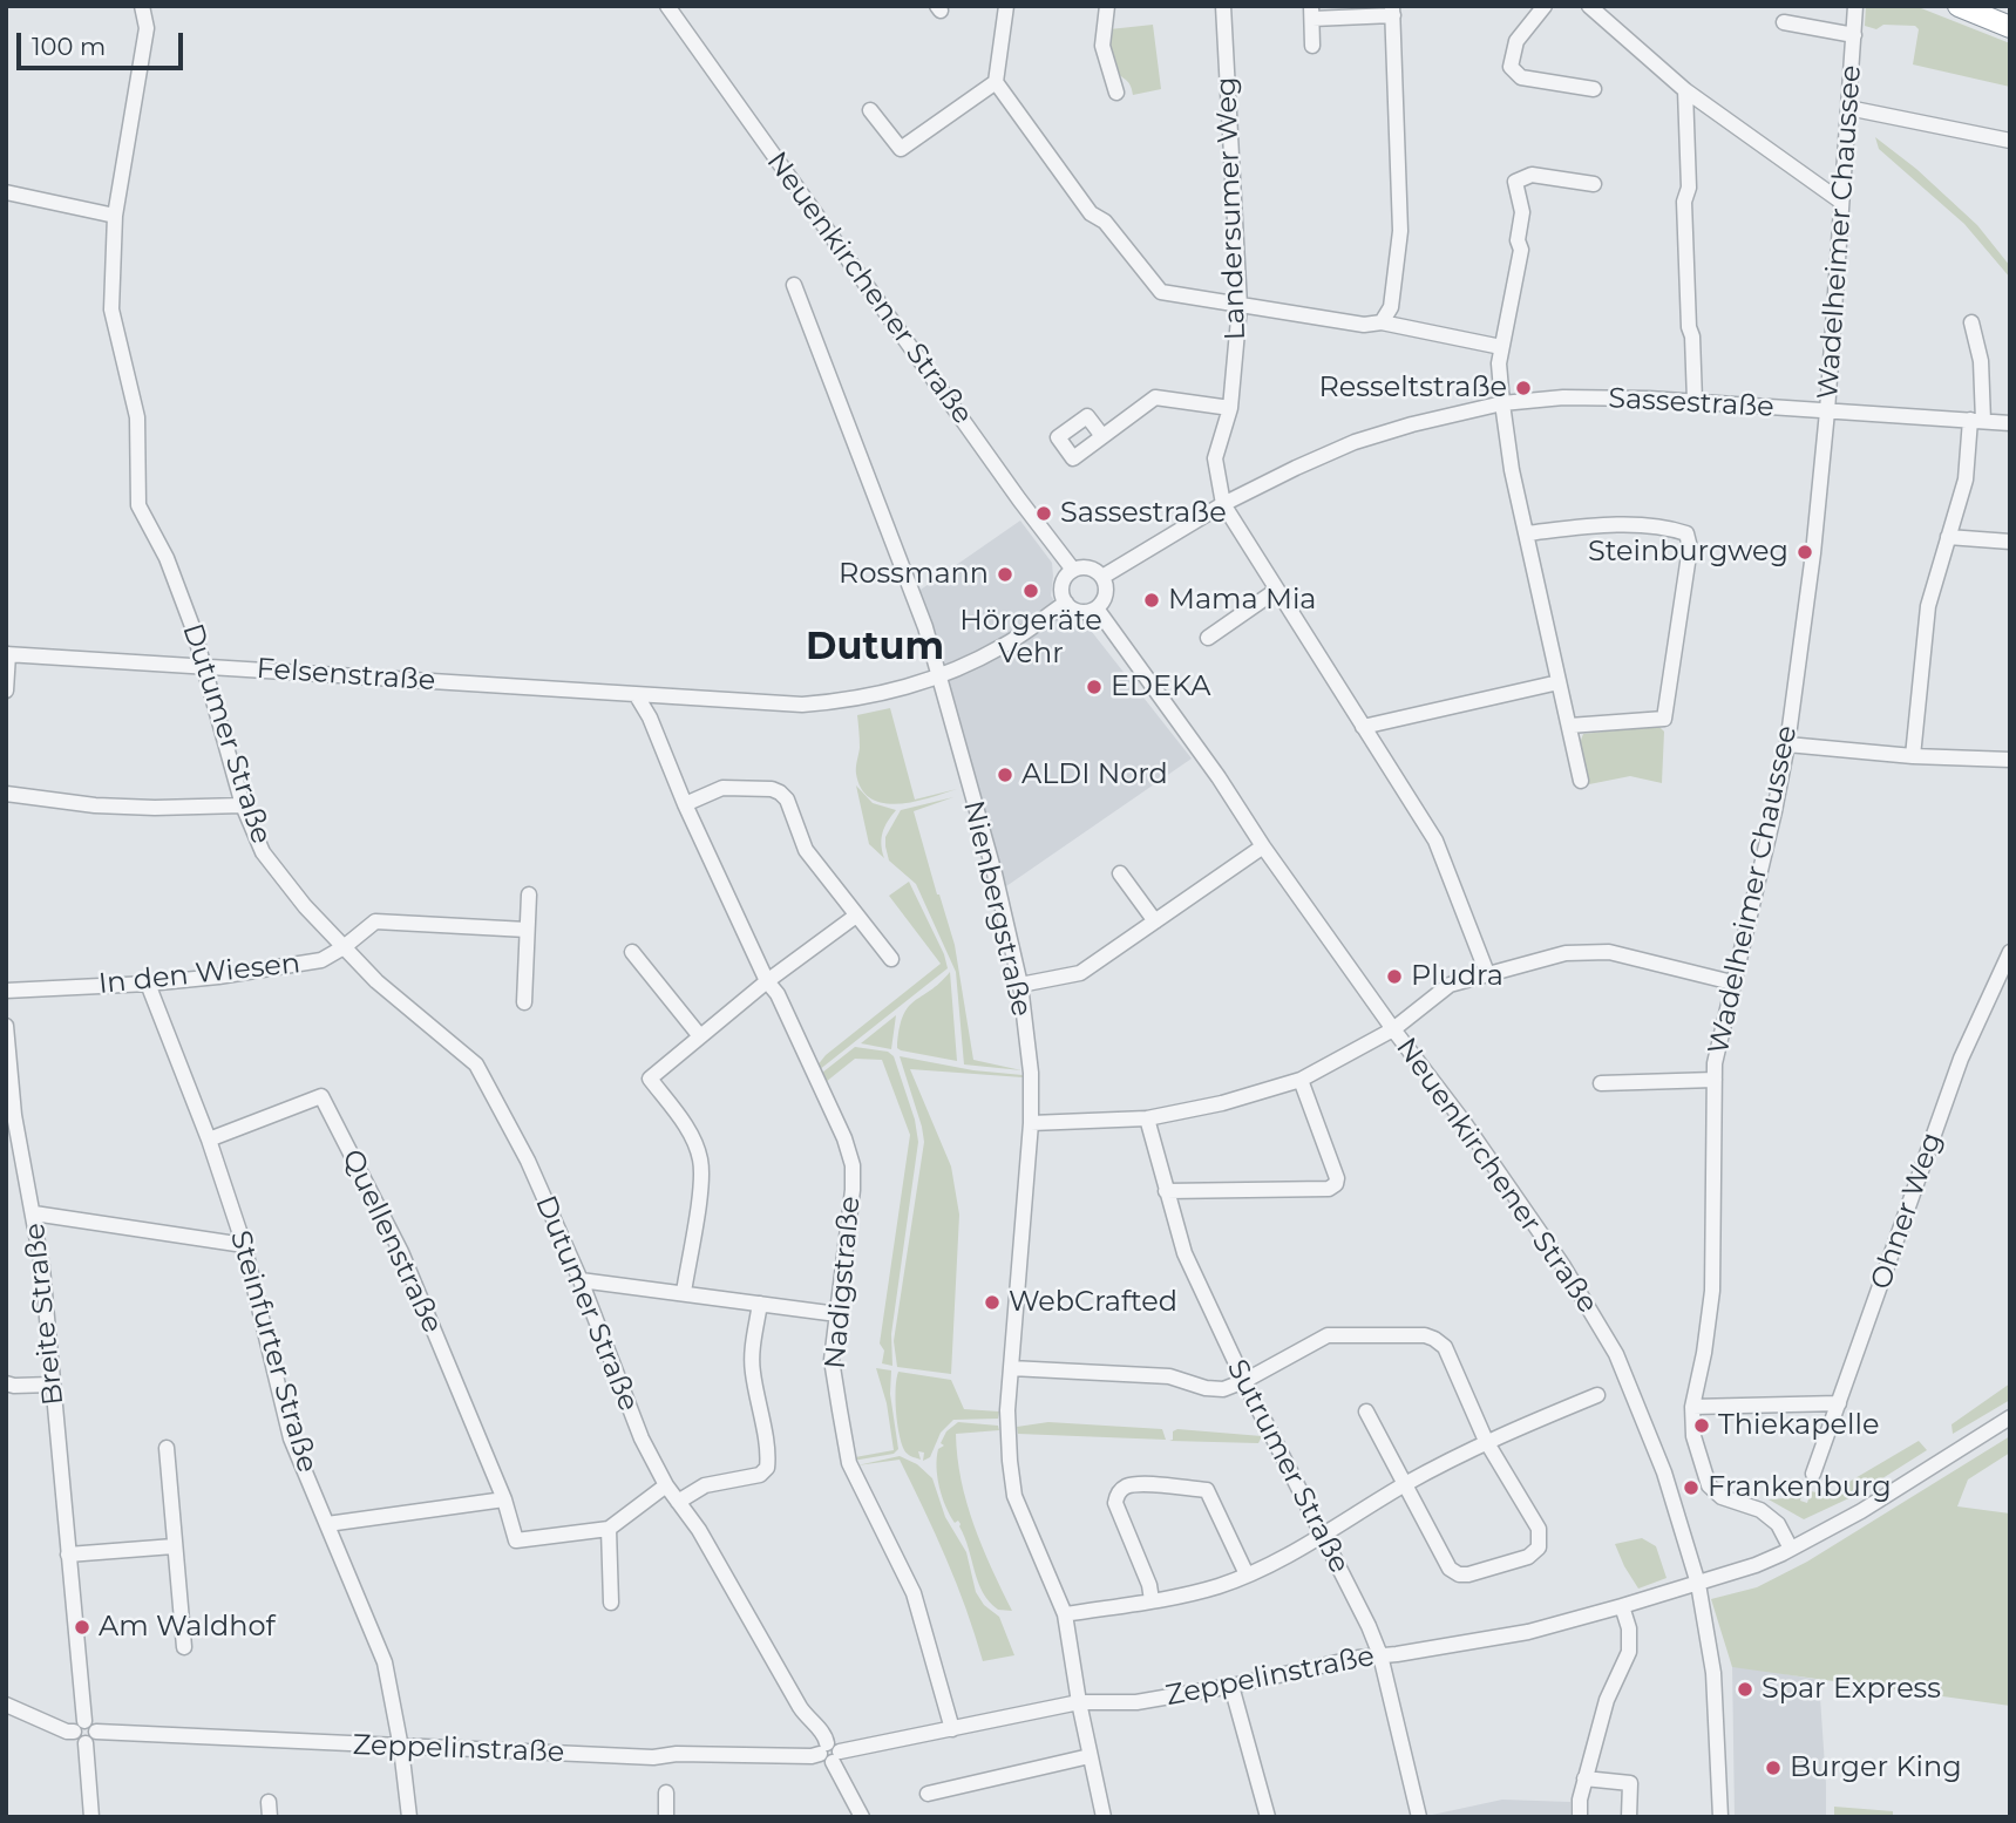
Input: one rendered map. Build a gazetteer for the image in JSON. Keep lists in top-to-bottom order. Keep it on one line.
{"streets":{"street":["Landersumer Weg","Wadelheimer Chaussee","Neuenkirchener Straße","Sassestraße","Felsenstraße","Dutumer Straße","Nienbergstraße","In den Wiesen","Ohner Weg","Quellenstraße","Nadigstraße","Breite Straße","Steinfurter Straße","Sutrumer Straße","Zeppelinstraße"]},"crossings":[["Landersumer Weg","Sassestraße"],["Wadelheimer Chaussee","Sassestraße"],["Wadelheimer Chaussee","Zeppelinstraße"],["Neuenkirchener Straße","Sassestraße"],["Neuenkirchener Straße","Felsenstraße"],["Neuenkirchener Straße","Zeppelinstraße"],["Sassestraße","Felsenstraße"],["Felsenstraße","Dutumer Straße"],["Felsenstraße","Nienbergstraße"],["Felsenstraße","Nadigstraße"],["Dutumer Straße","In den Wiesen"],["Dutumer Straße","Zeppelinstraße"],["Nienbergstraße","Zeppelinstraße"],["In den Wiesen","Steinfurter Straße"],["Quellenstraße","Steinfurter Straße"],["Nadigstraße","Zeppelinstraße"],["Breite Straße","Zeppelinstraße"],["Steinfurter Straße","Zeppelinstraße"],["Sutrumer Straße","Zeppelinstraße"]],"districts":["Dutum"],"places":["Resseltstraße","Sassestraße","Steinburgweg","Rossmann","Hörgeräte Vehr","Mama Mia","EDEKA","ALDI Nord","Pludra","WebCrafted","Thiekapelle","Frankenburg","Am Waldhof","Spar Express","Burger King"],"scale_bar":"100 m"}
